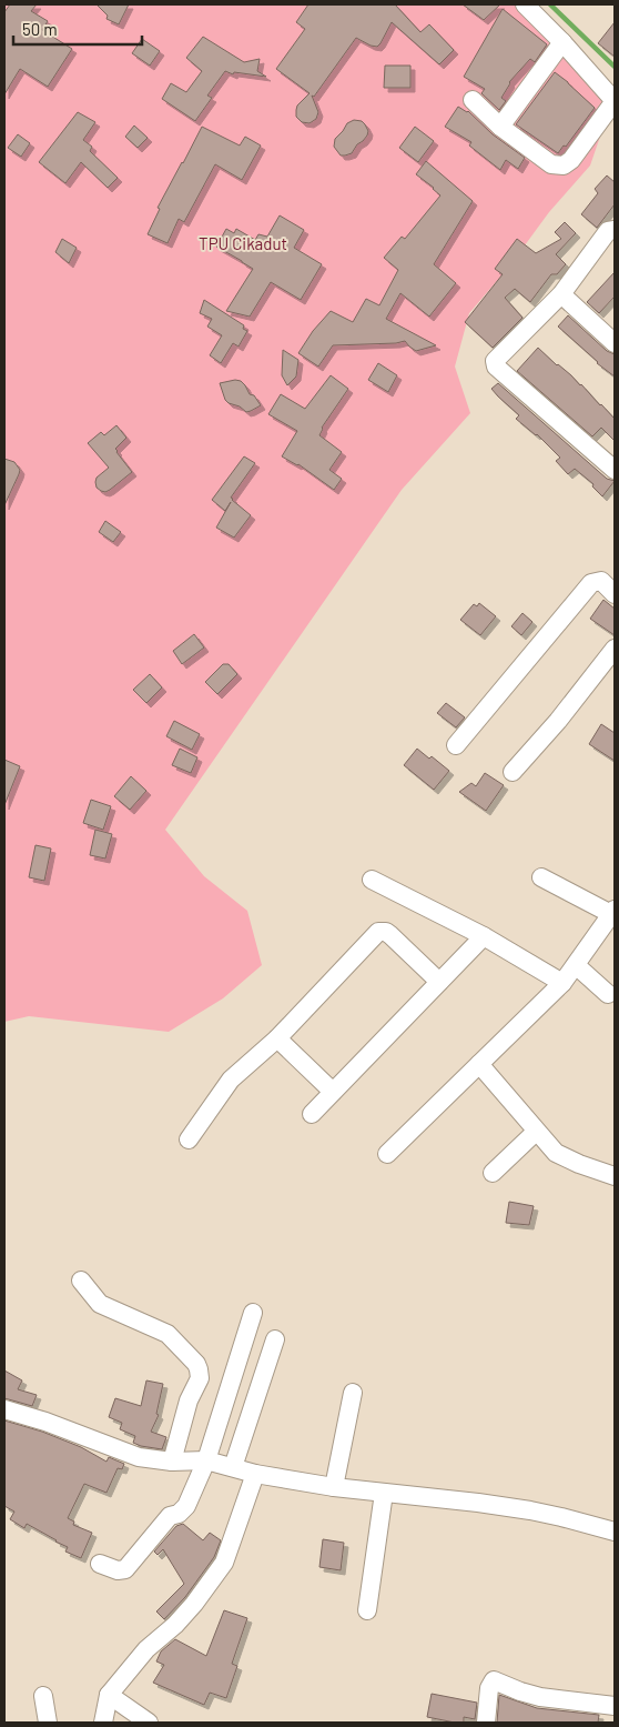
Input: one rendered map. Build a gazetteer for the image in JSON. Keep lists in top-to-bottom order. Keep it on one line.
{"parks":["TPU Cikadut"],"scale_bar":"50 m"}
